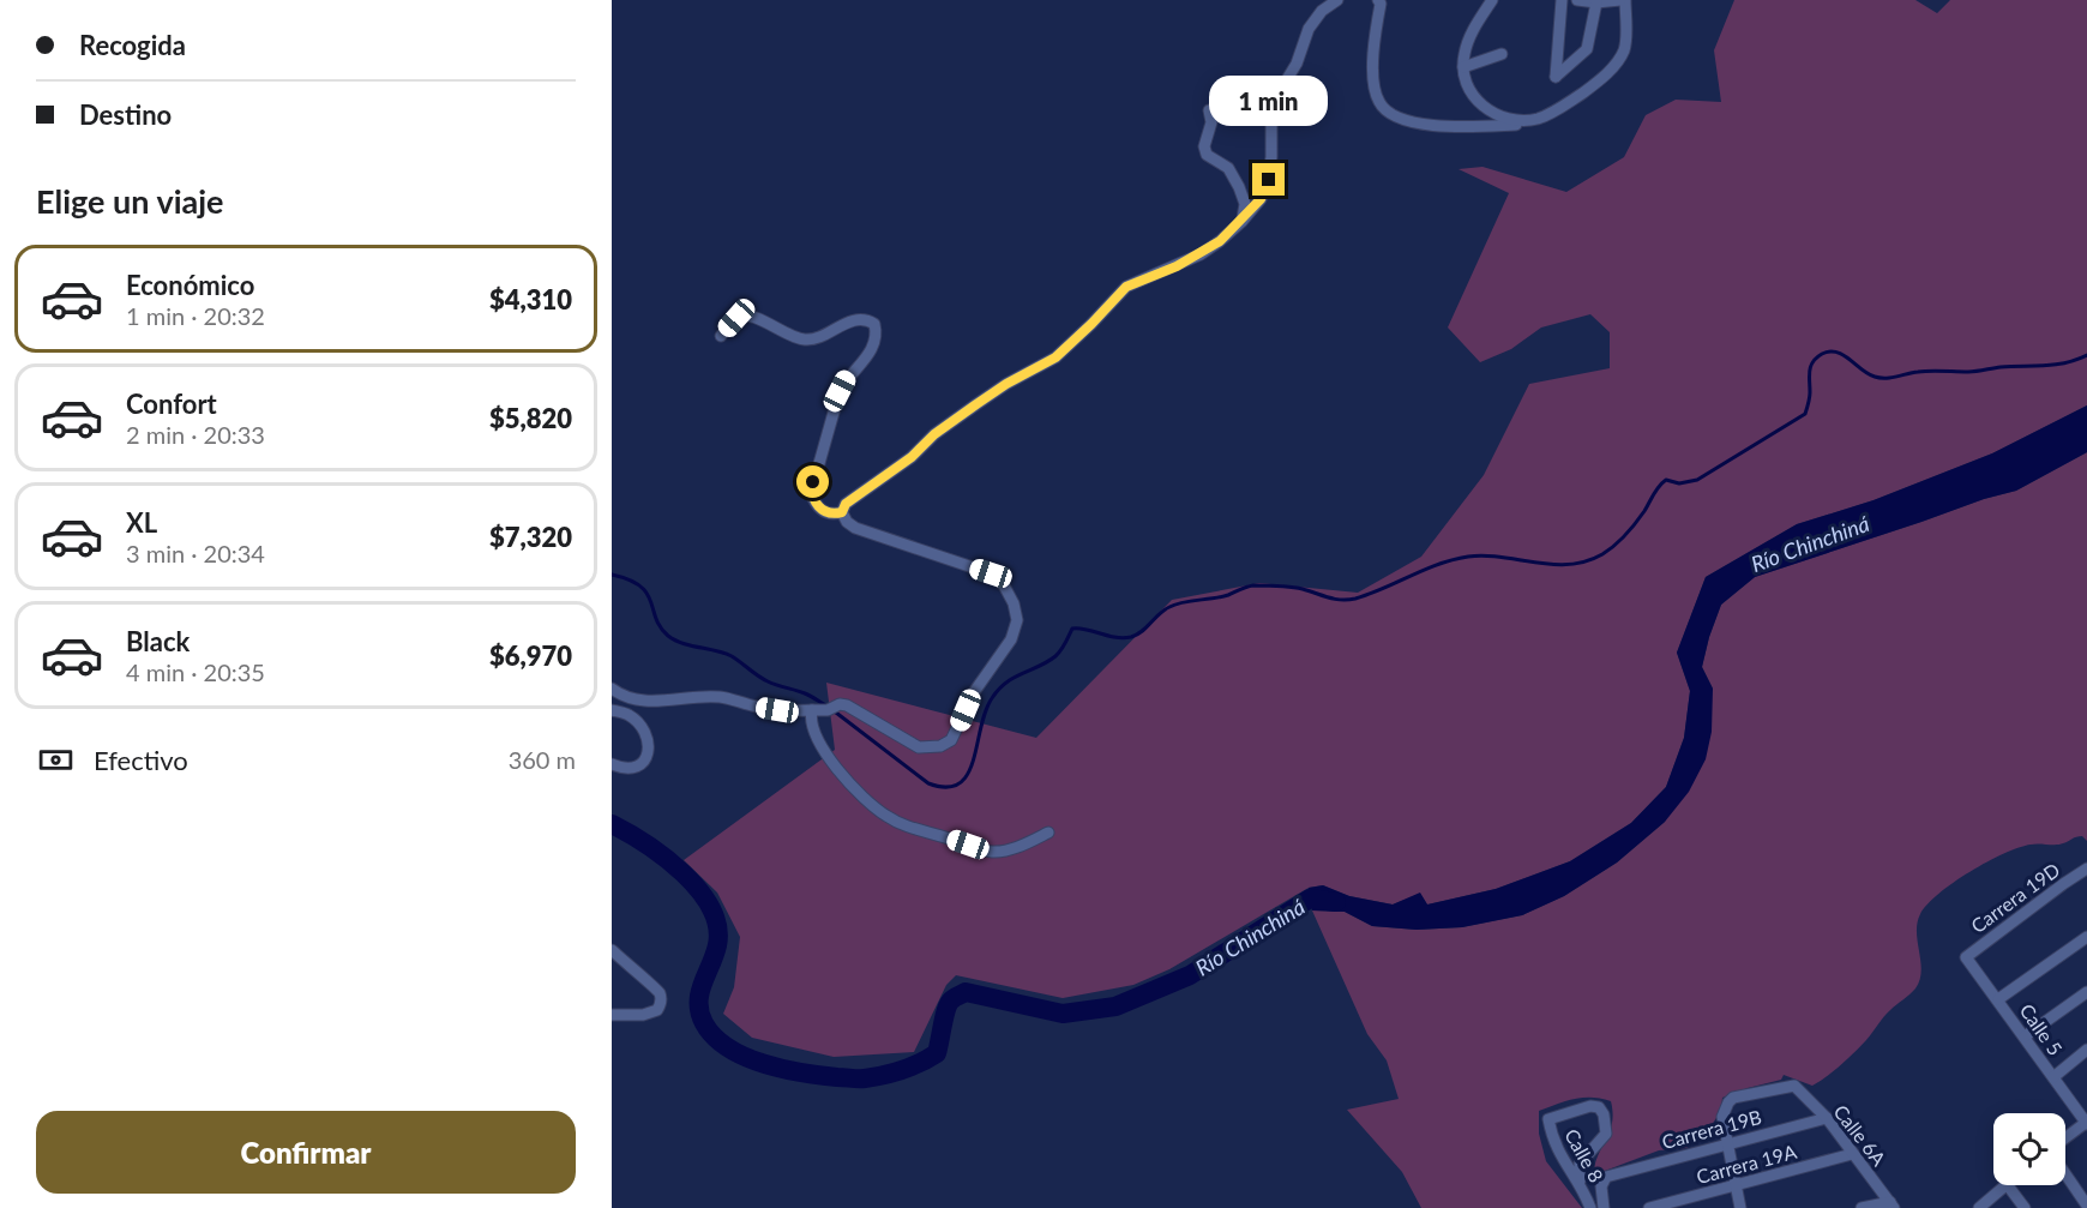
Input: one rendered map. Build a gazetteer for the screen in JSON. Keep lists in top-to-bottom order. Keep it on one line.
{"streets":{"street":["Carrera 19D","Calle 5","Carrera 19B","Calle 6A","Calle 8","Carrera 19A"]},"crossings":[["Carrera 19D","Calle 5"],["Carrera 19B","Calle 6A"],["Calle 6A","Carrera 19A"]],"water":["Río Chinchiná"],"page":{"banner":["Recogida","Destino"],"bubble":"1 min","heading":"Elige un viaje","list":[{"name":"Económico","note":"1 min · 20:32","value":"$4,310"},{"name":"Confort","note":"2 min · 20:33","value":"$5,820"},{"name":"XL","note":"3 min · 20:34","value":"$7,320"},{"name":"Black","note":"4 min · 20:35","value":"$6,970"}],"pay":["Efectivo","360 m"],"buttons":"Confirmar"}}
